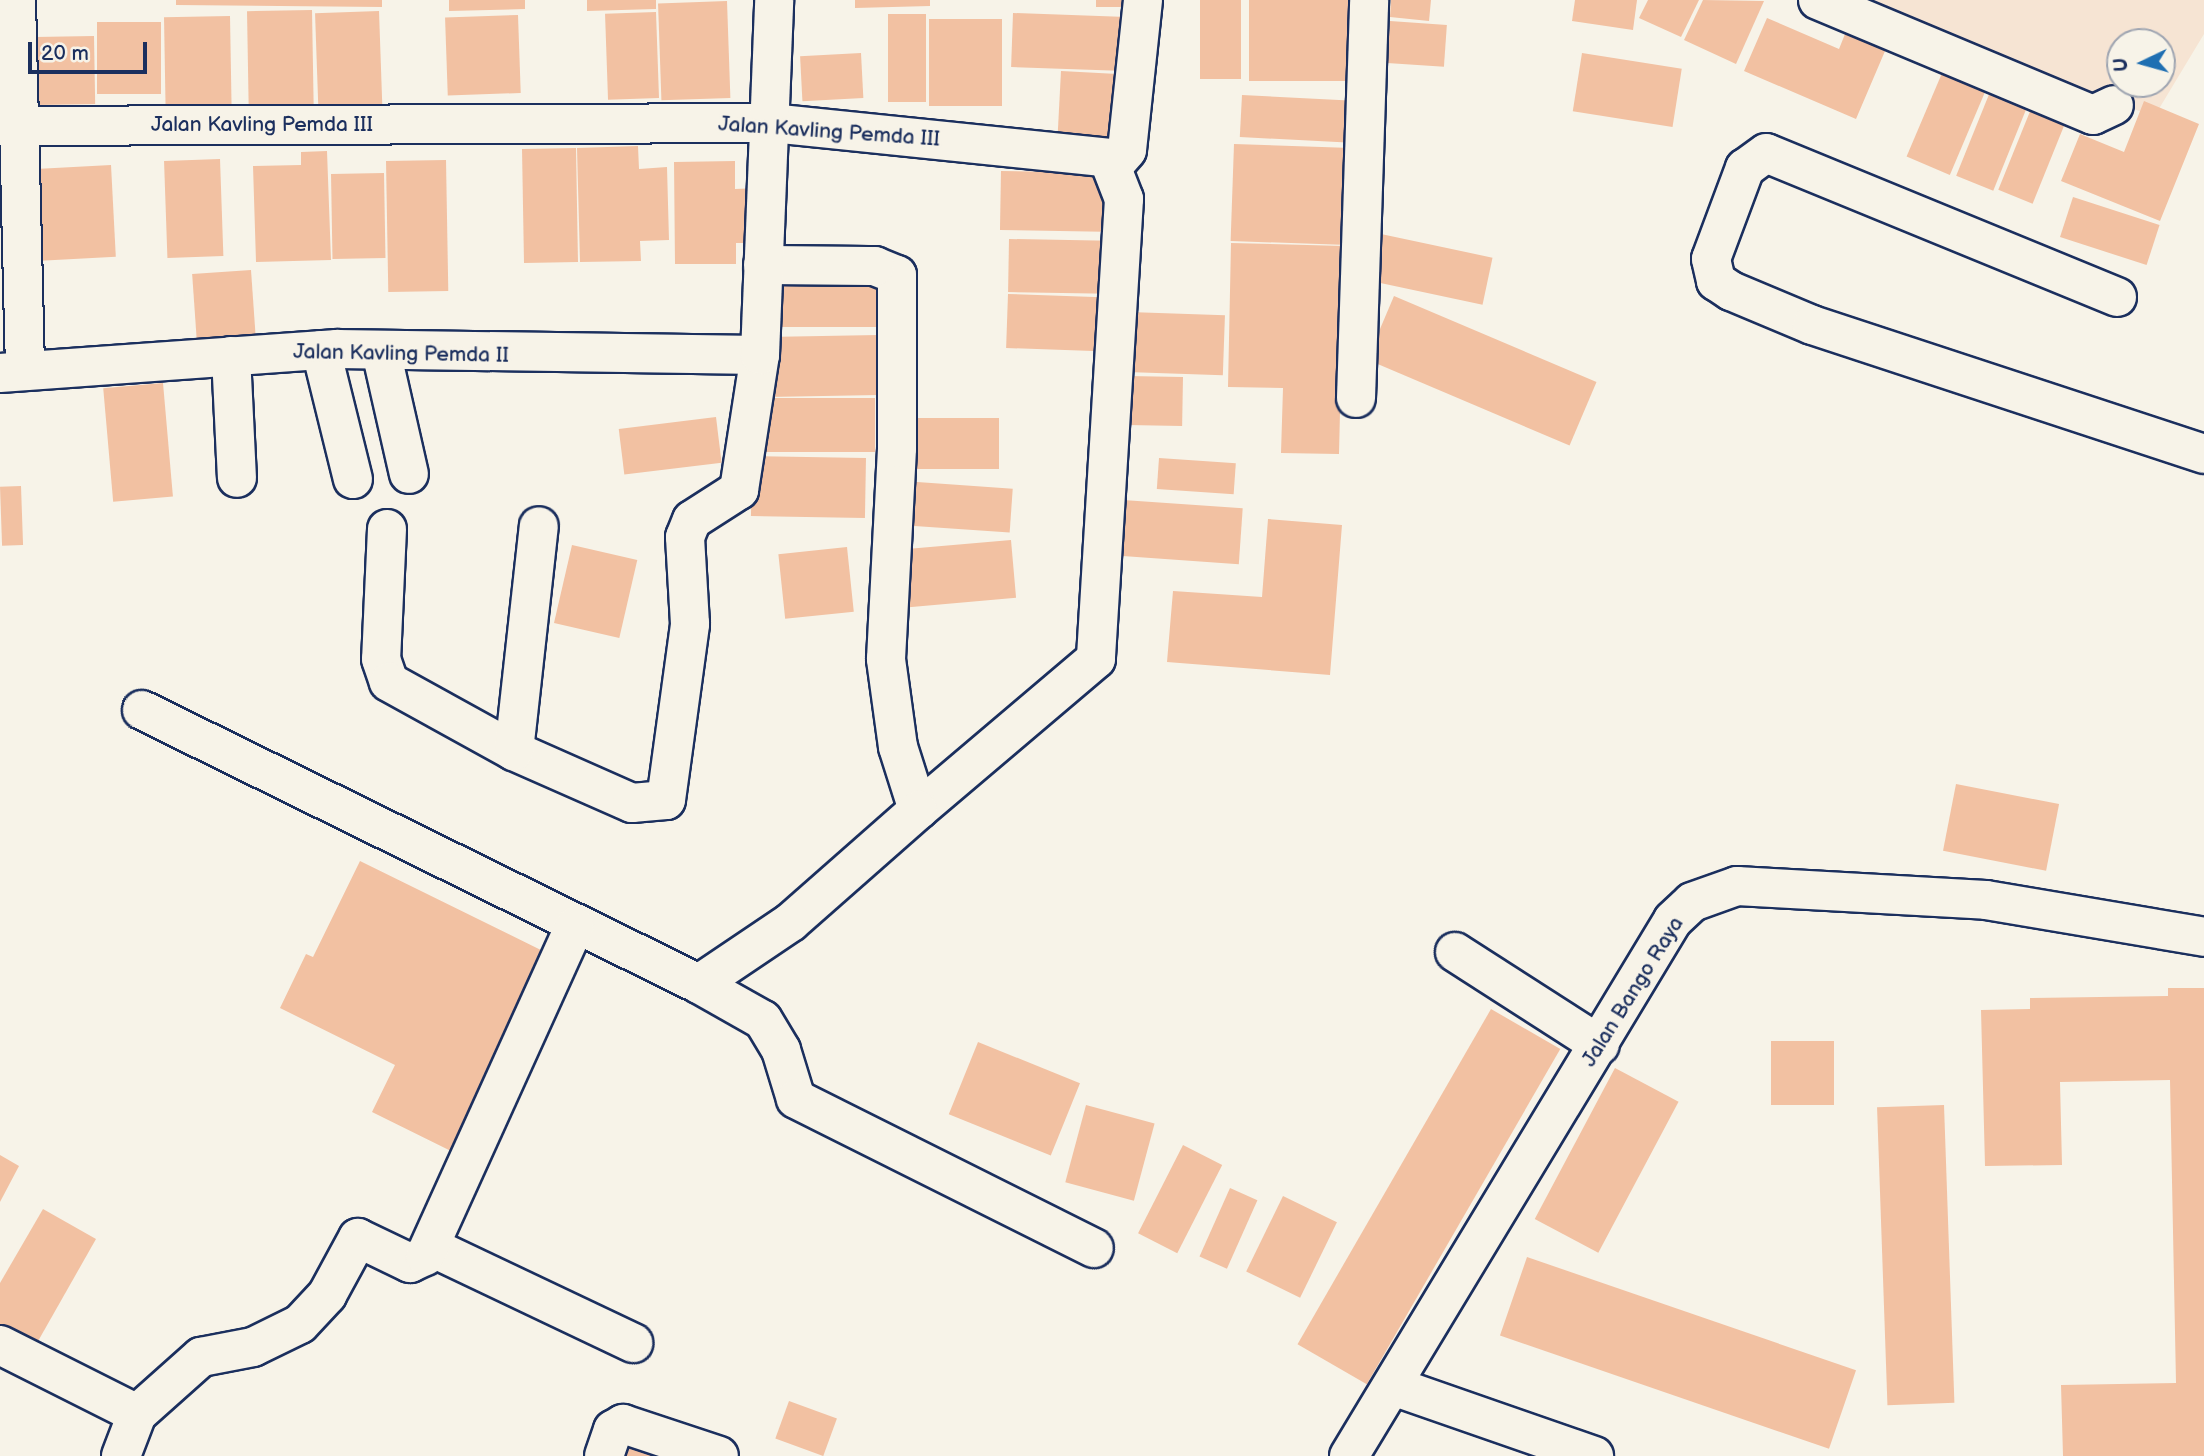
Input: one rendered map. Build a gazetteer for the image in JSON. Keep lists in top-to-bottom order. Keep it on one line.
{"streets":{"street":["Jalan Kavling Pemda III","Jalan Kavling Pemda II","Jalan Bango Raya"]},"scale_bar":"20 m","north":"left"}
